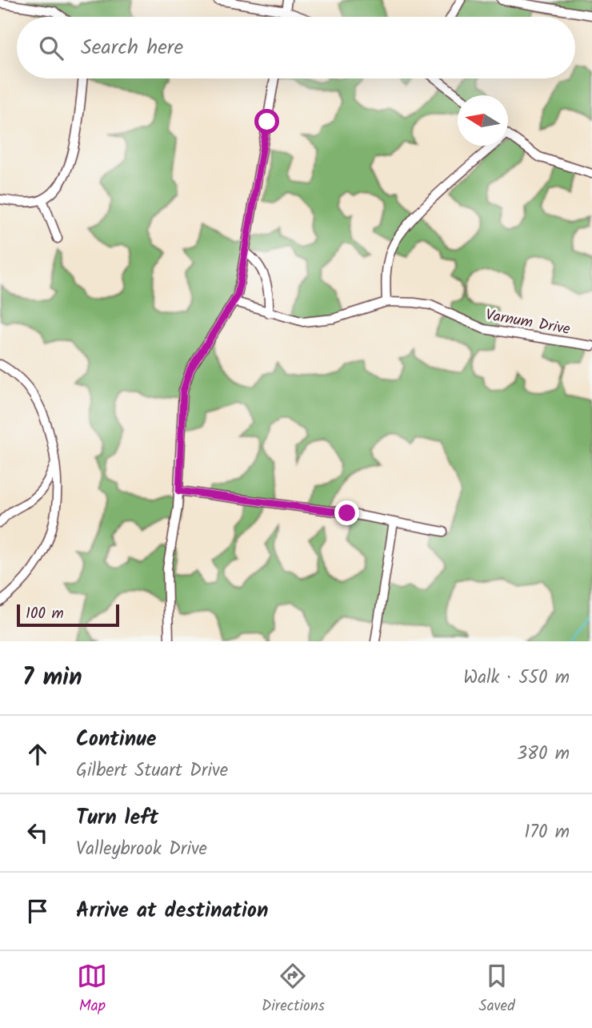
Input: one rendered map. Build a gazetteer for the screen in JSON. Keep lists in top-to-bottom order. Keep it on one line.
{"streets":{"street":["Varnum Drive"]},"scale_bar":"100 m","north":"left","page":{"search":"Search here","scale":"100 m","heading":["7 min","Walk · 550 m"],"list":[["Continue","Gilbert Stuart Drive","380 m"],["Turn left","Valleybrook Drive","170 m"],"Arrive at destination"],"nav":["Map","Directions","Saved"]}}
